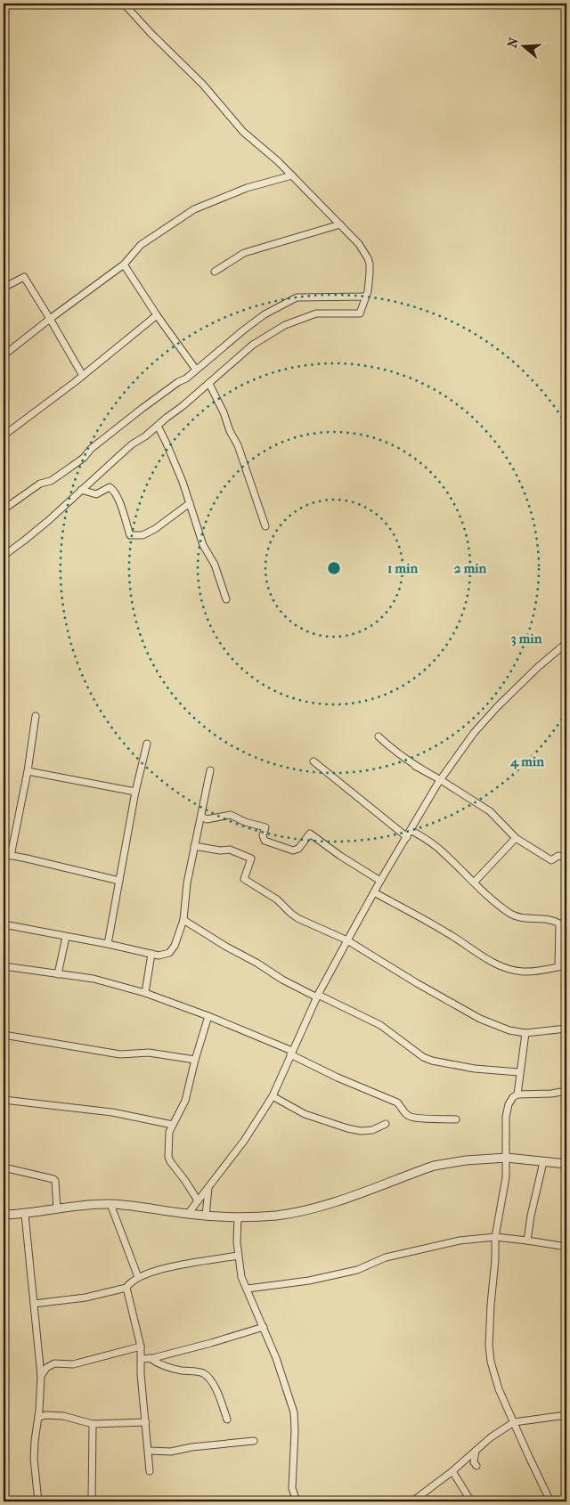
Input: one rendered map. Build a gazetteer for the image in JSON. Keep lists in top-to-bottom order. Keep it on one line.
{"north":"left","rings":["1 min","2 min","3 min","4 min"]}
